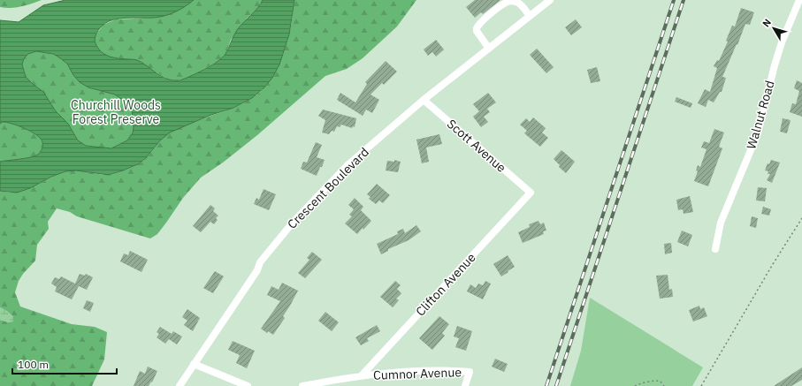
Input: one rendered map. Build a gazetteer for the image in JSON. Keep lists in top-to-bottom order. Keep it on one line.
{"streets":{"street":["Walnut Road","Scott Avenue","Crescent Boulevard","Clifton Avenue","Cumnor Avenue"]},"crossings":[["Scott Avenue","Crescent Boulevard"],["Scott Avenue","Clifton Avenue"],["Clifton Avenue","Cumnor Avenue"]],"parks":["Churchill Woods Forest Preserve"],"scale_bar":"100 m","north":"top left"}
